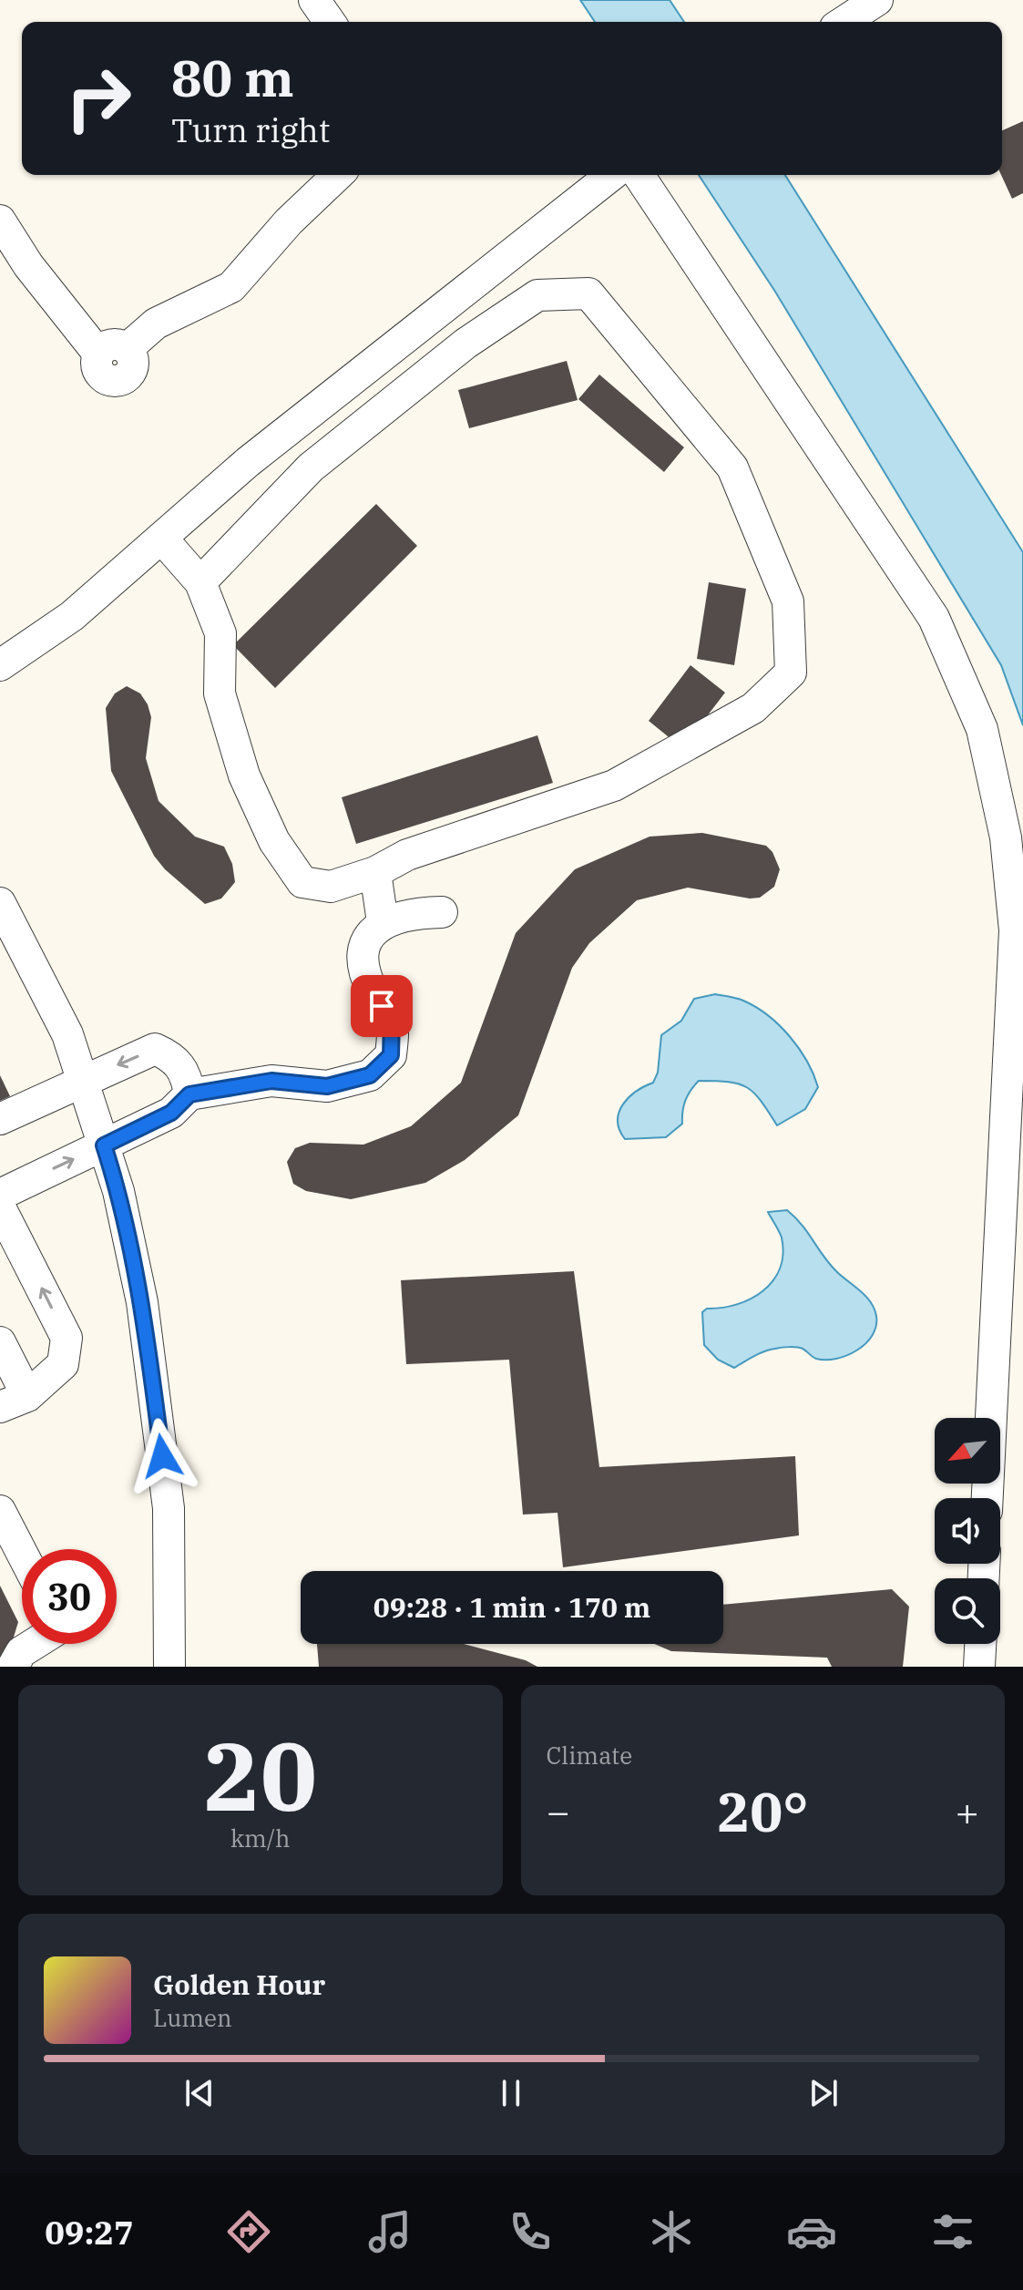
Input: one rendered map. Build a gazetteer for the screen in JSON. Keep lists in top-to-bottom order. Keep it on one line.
{"north":"bottom left","page":{"turn":["80 m","Turn right"],"limit":"30","trip":"09:28 · 1 min · 170 m","tile":[["20","km/h"],"Climate"],"heat":["−","20°","+"],"song":["Golden Hour","Lumen"],"tabs":"09:27"}}
